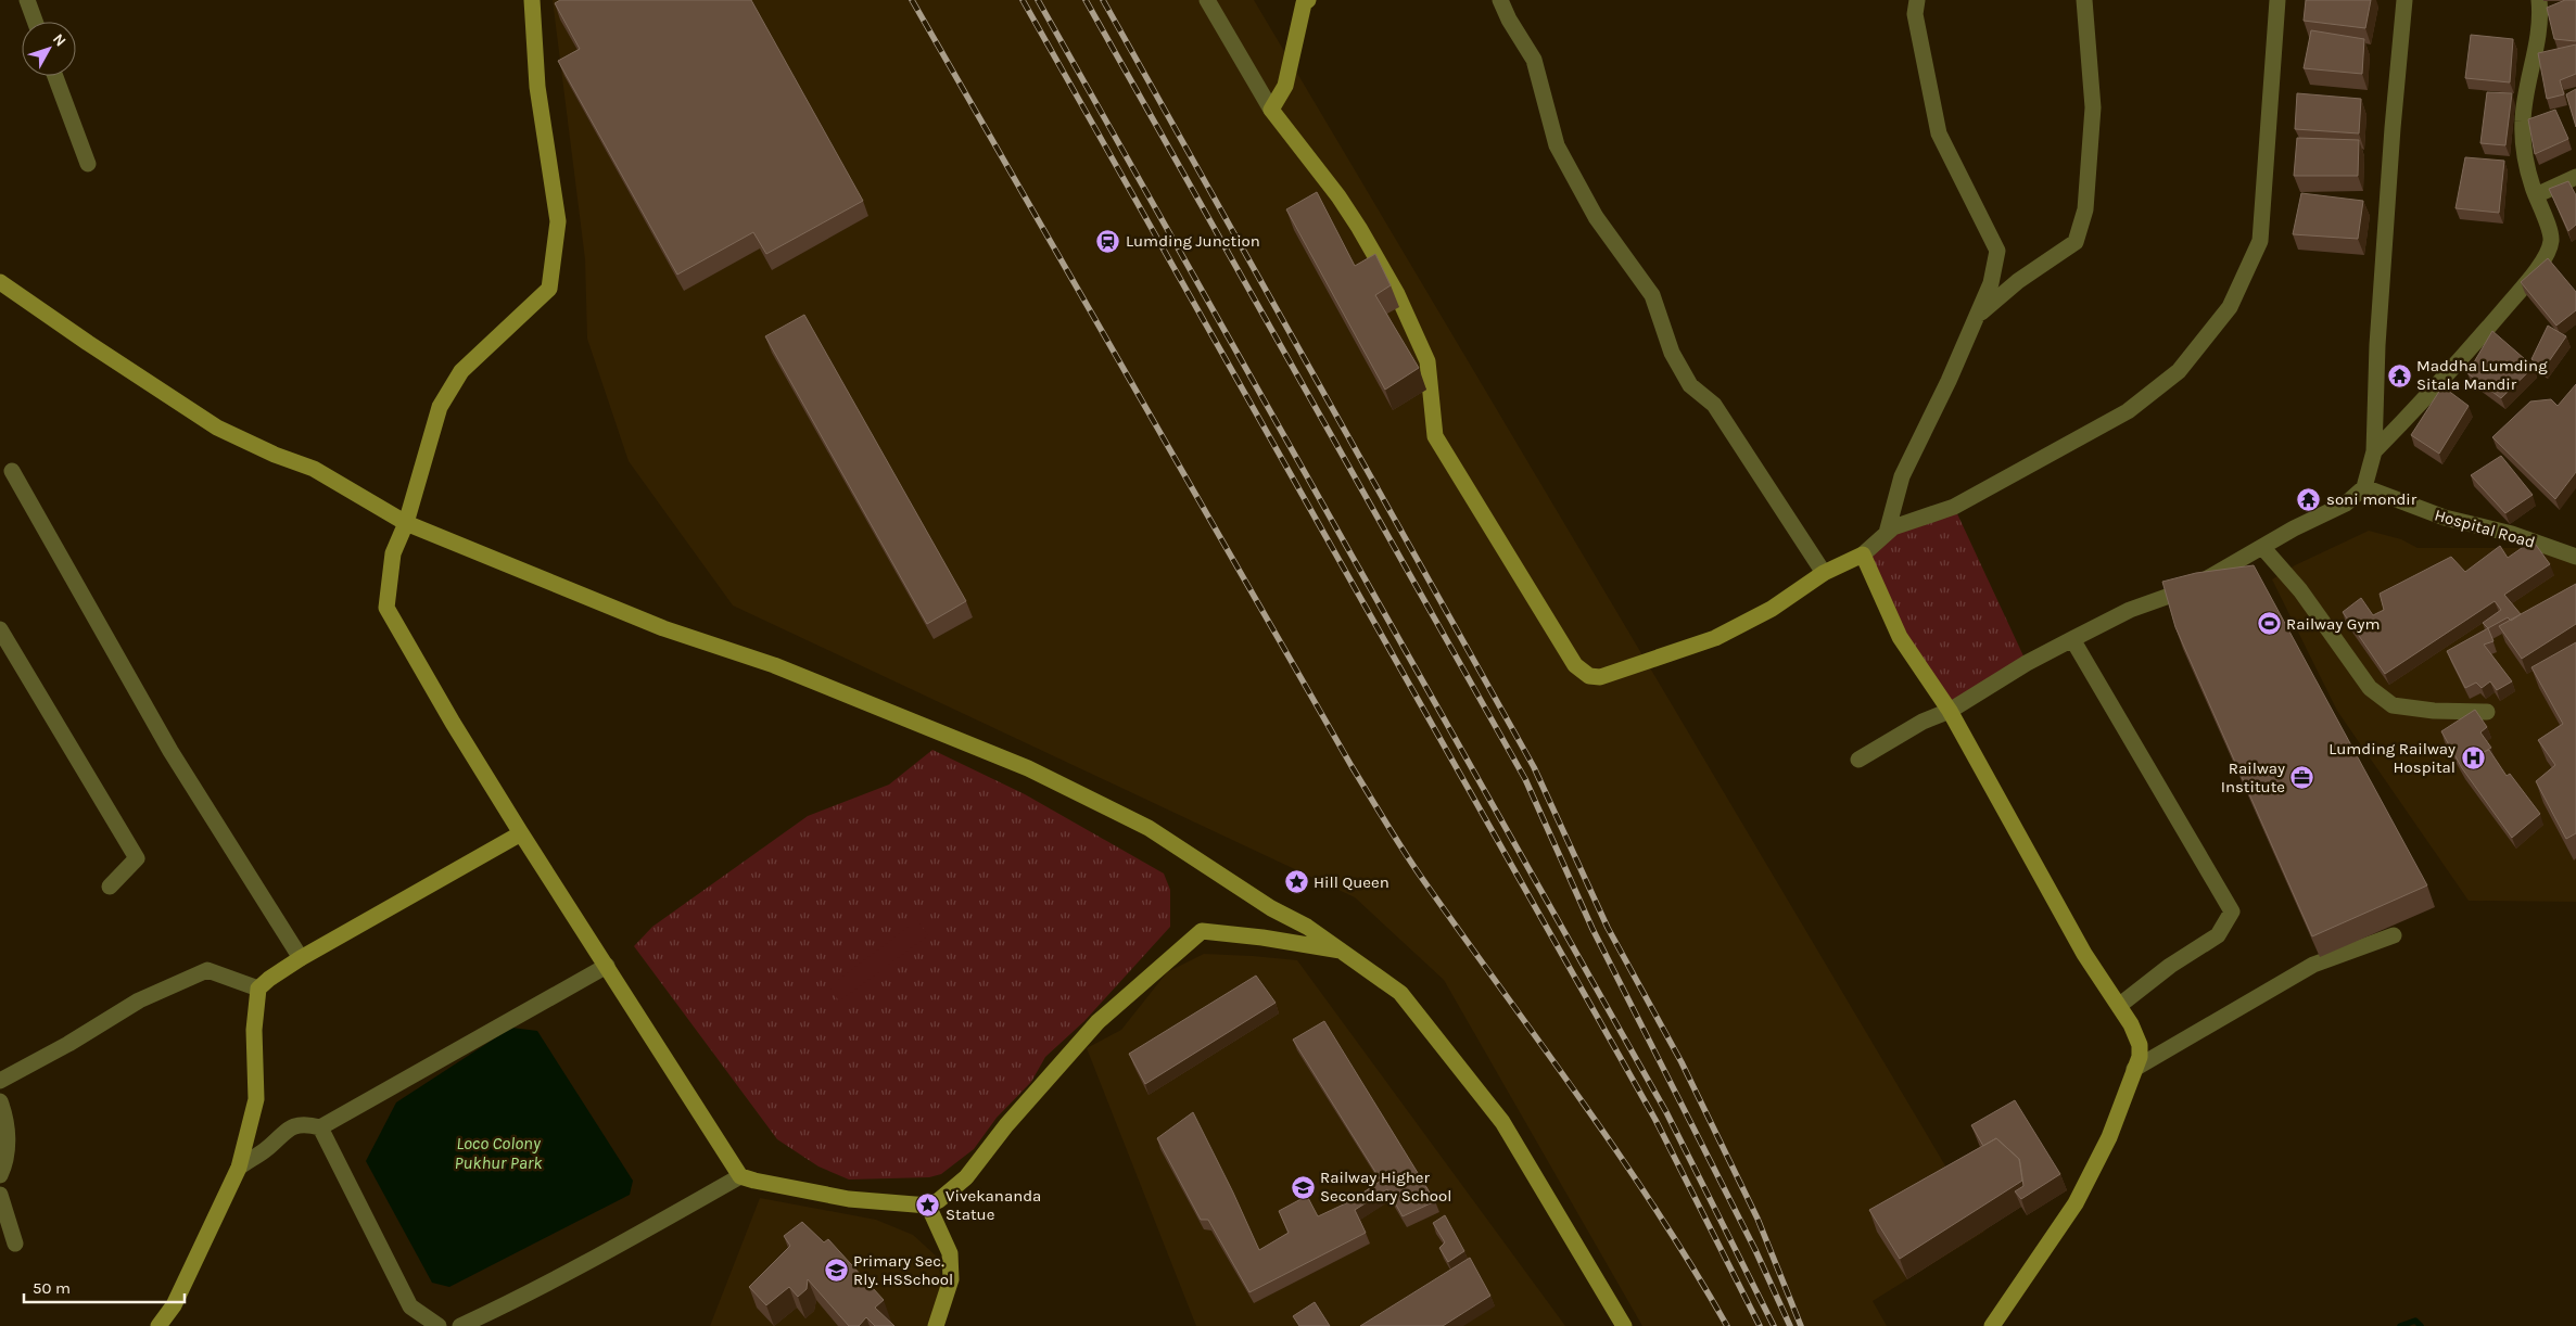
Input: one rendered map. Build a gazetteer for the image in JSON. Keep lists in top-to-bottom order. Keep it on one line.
{"streets":{"street":["Hospital Road"]},"water":["Loco Colony Pukhur Park"],"places":{"station":["Lumding Junction"],"temple":["Maddha Lumding Sitala Mandir","soni mondir"],"sports":["Railway Gym"],"hospital":["Lumding Railway Hospital"],"office":["Railway Institute"],"place":["Hill Queen","Vivekananda Statue"],"school or university":["Railway Higher Secondary School","Primary Sec. Rly. HSSchool"]},"scale_bar":"50 m","north":"top right"}
